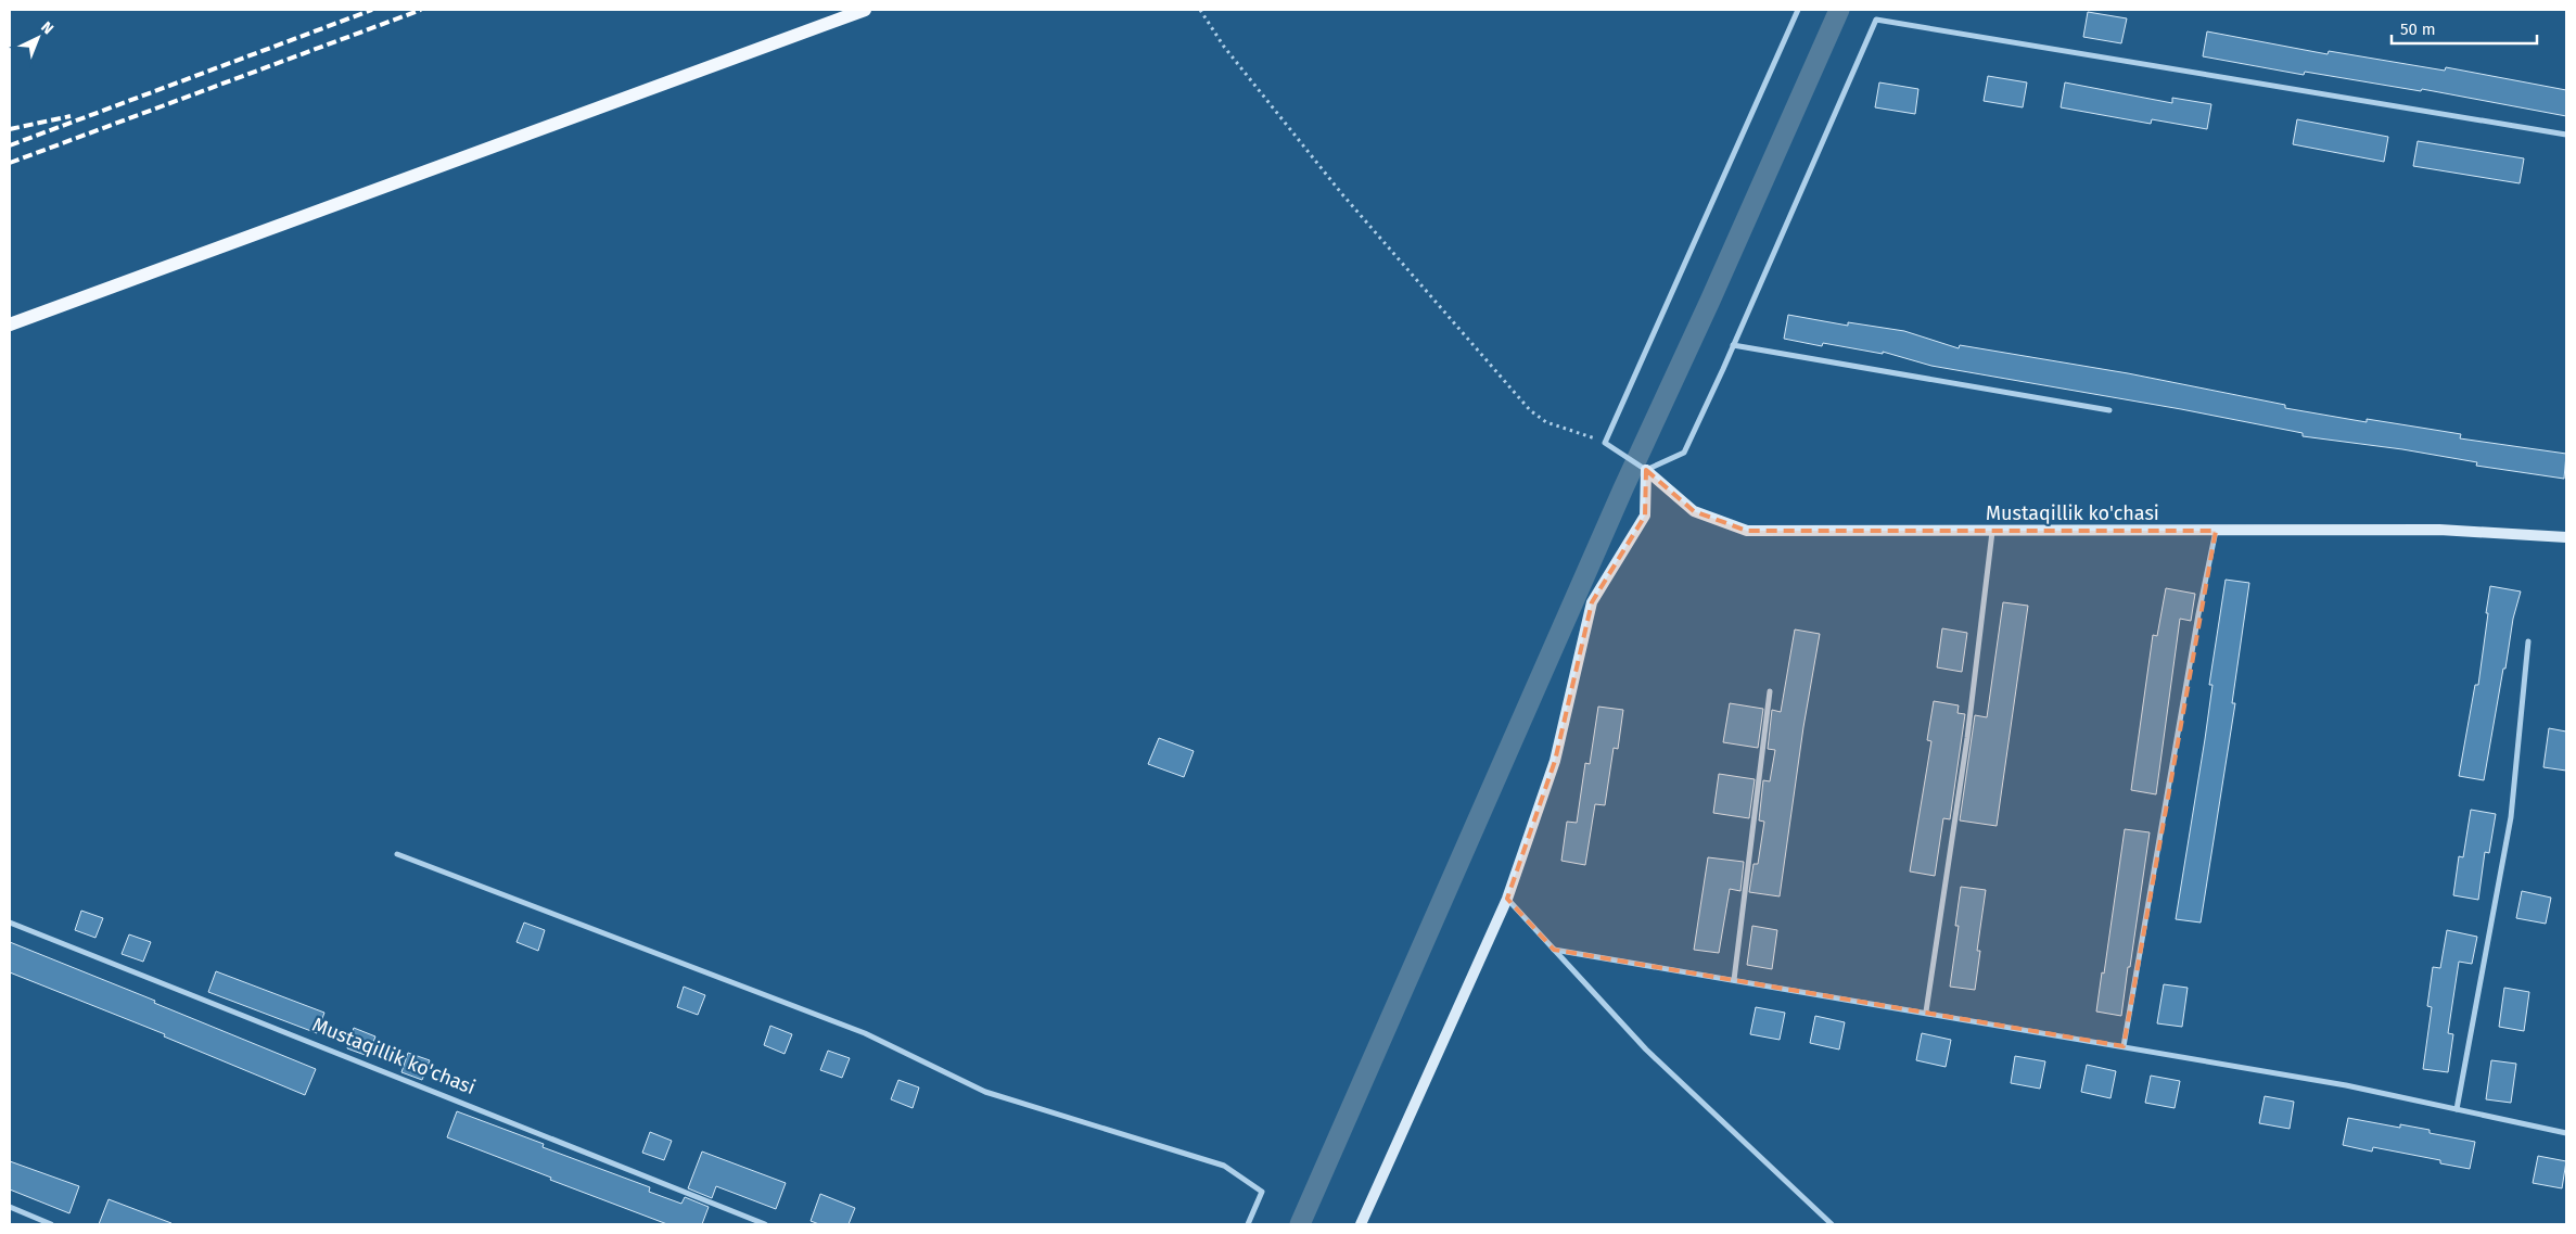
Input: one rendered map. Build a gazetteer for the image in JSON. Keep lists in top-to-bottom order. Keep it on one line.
{"streets":{"street":["Mustaqillik ko'chasi"]},"scale_bar":"50 m","north":"top right"}
